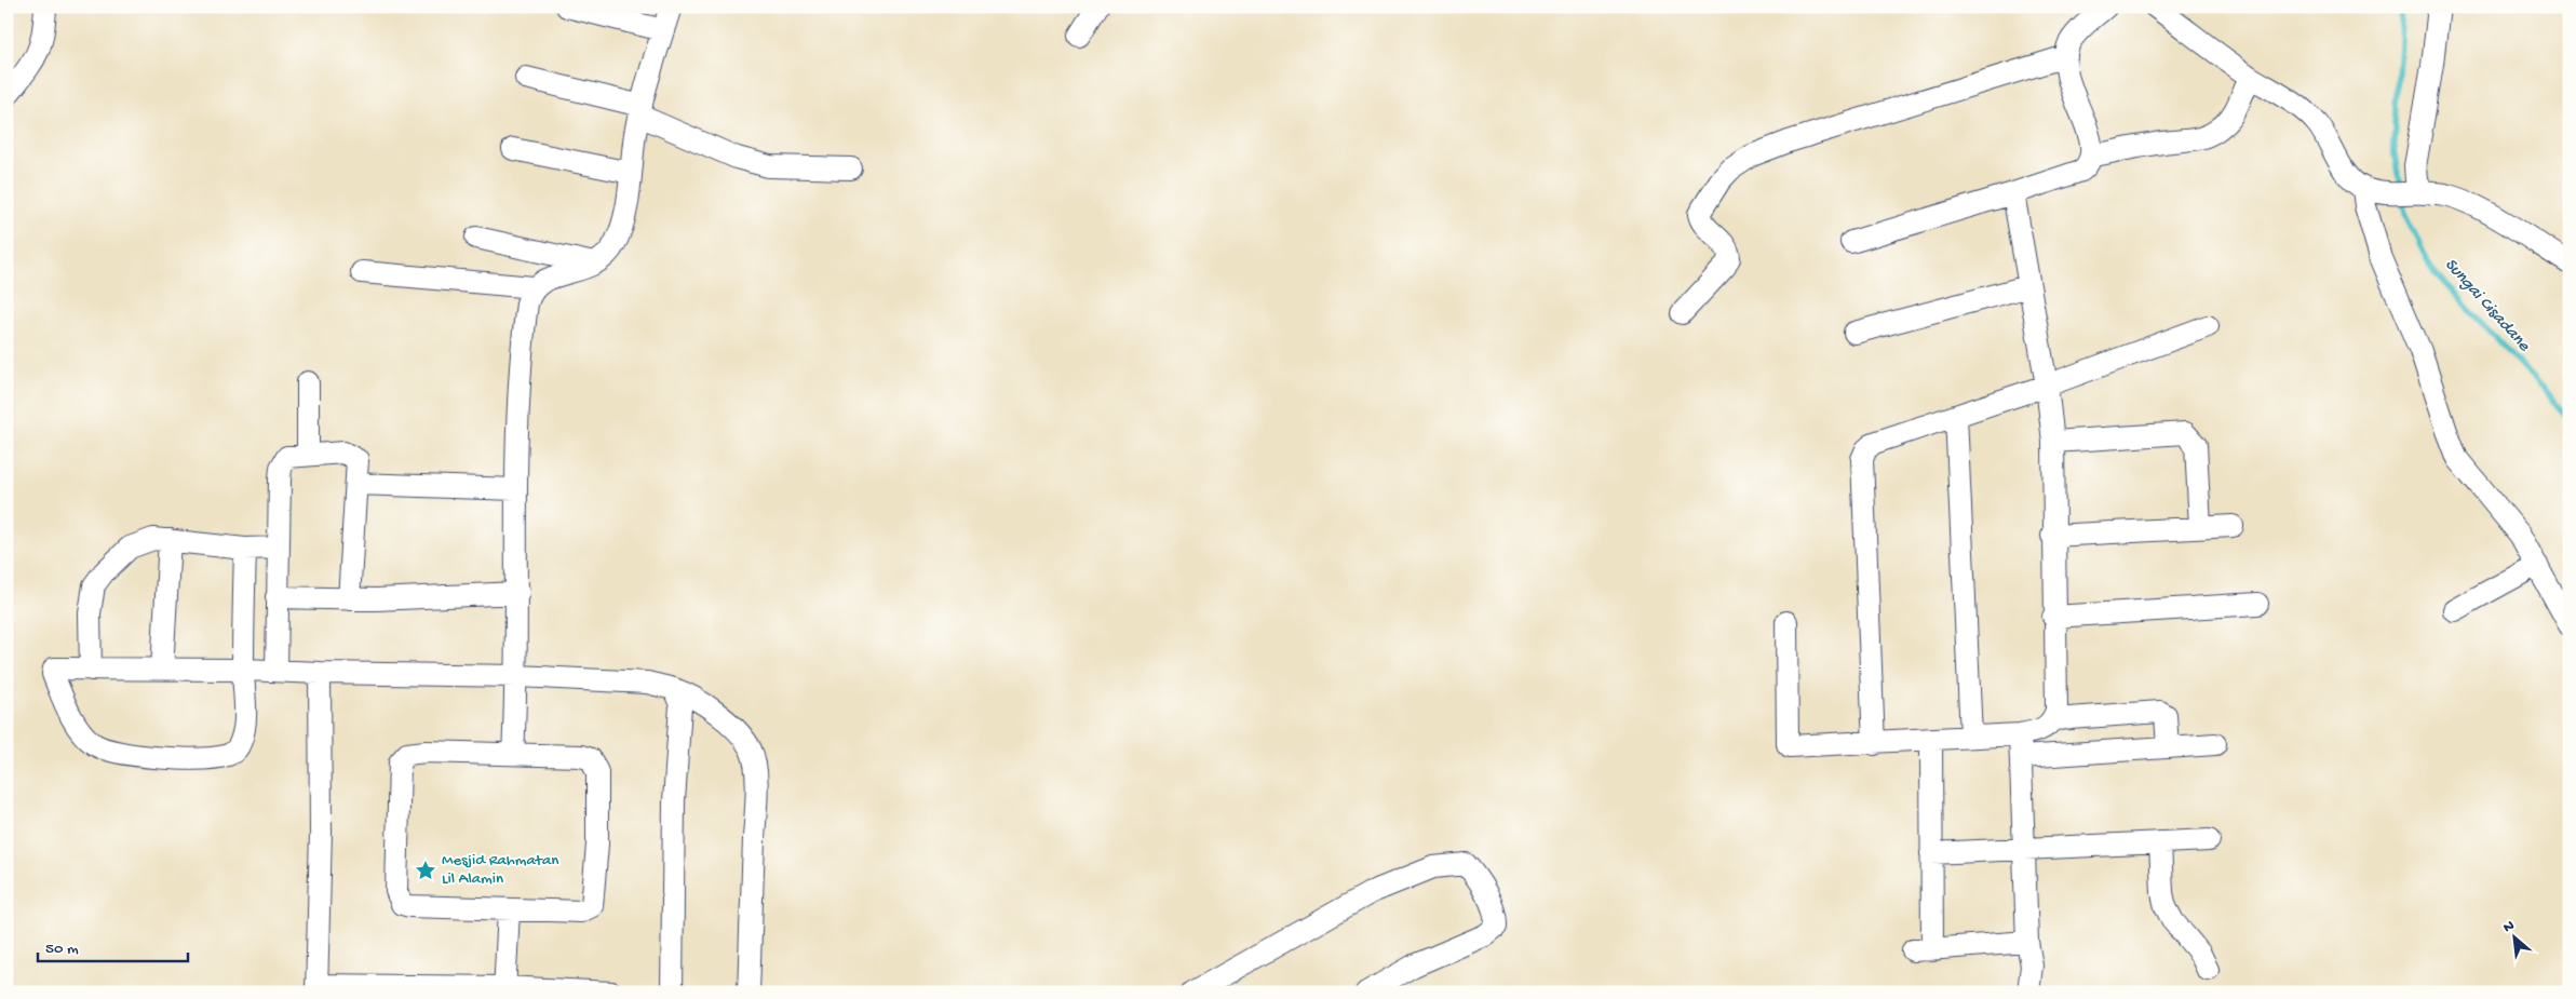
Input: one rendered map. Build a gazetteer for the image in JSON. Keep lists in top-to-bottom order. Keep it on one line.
{"water":["Sungai Cisadane"],"places":{"place":["Mesjid Rahmatan Lil Alamin"]},"scale_bar":"50 m","north":"top left"}
